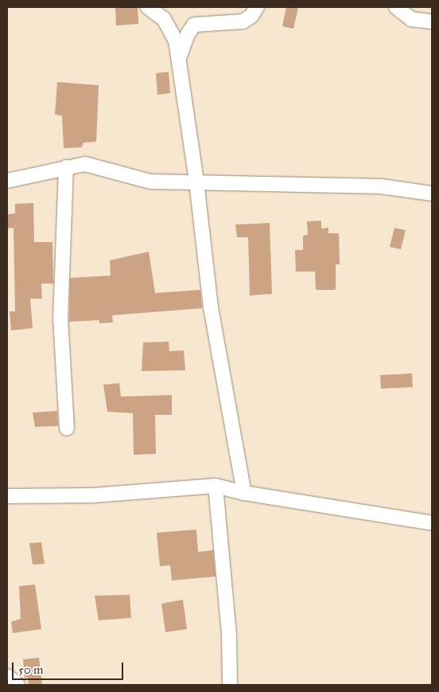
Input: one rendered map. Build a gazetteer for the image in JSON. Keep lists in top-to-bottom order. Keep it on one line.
{"scale_bar":"50 m"}
